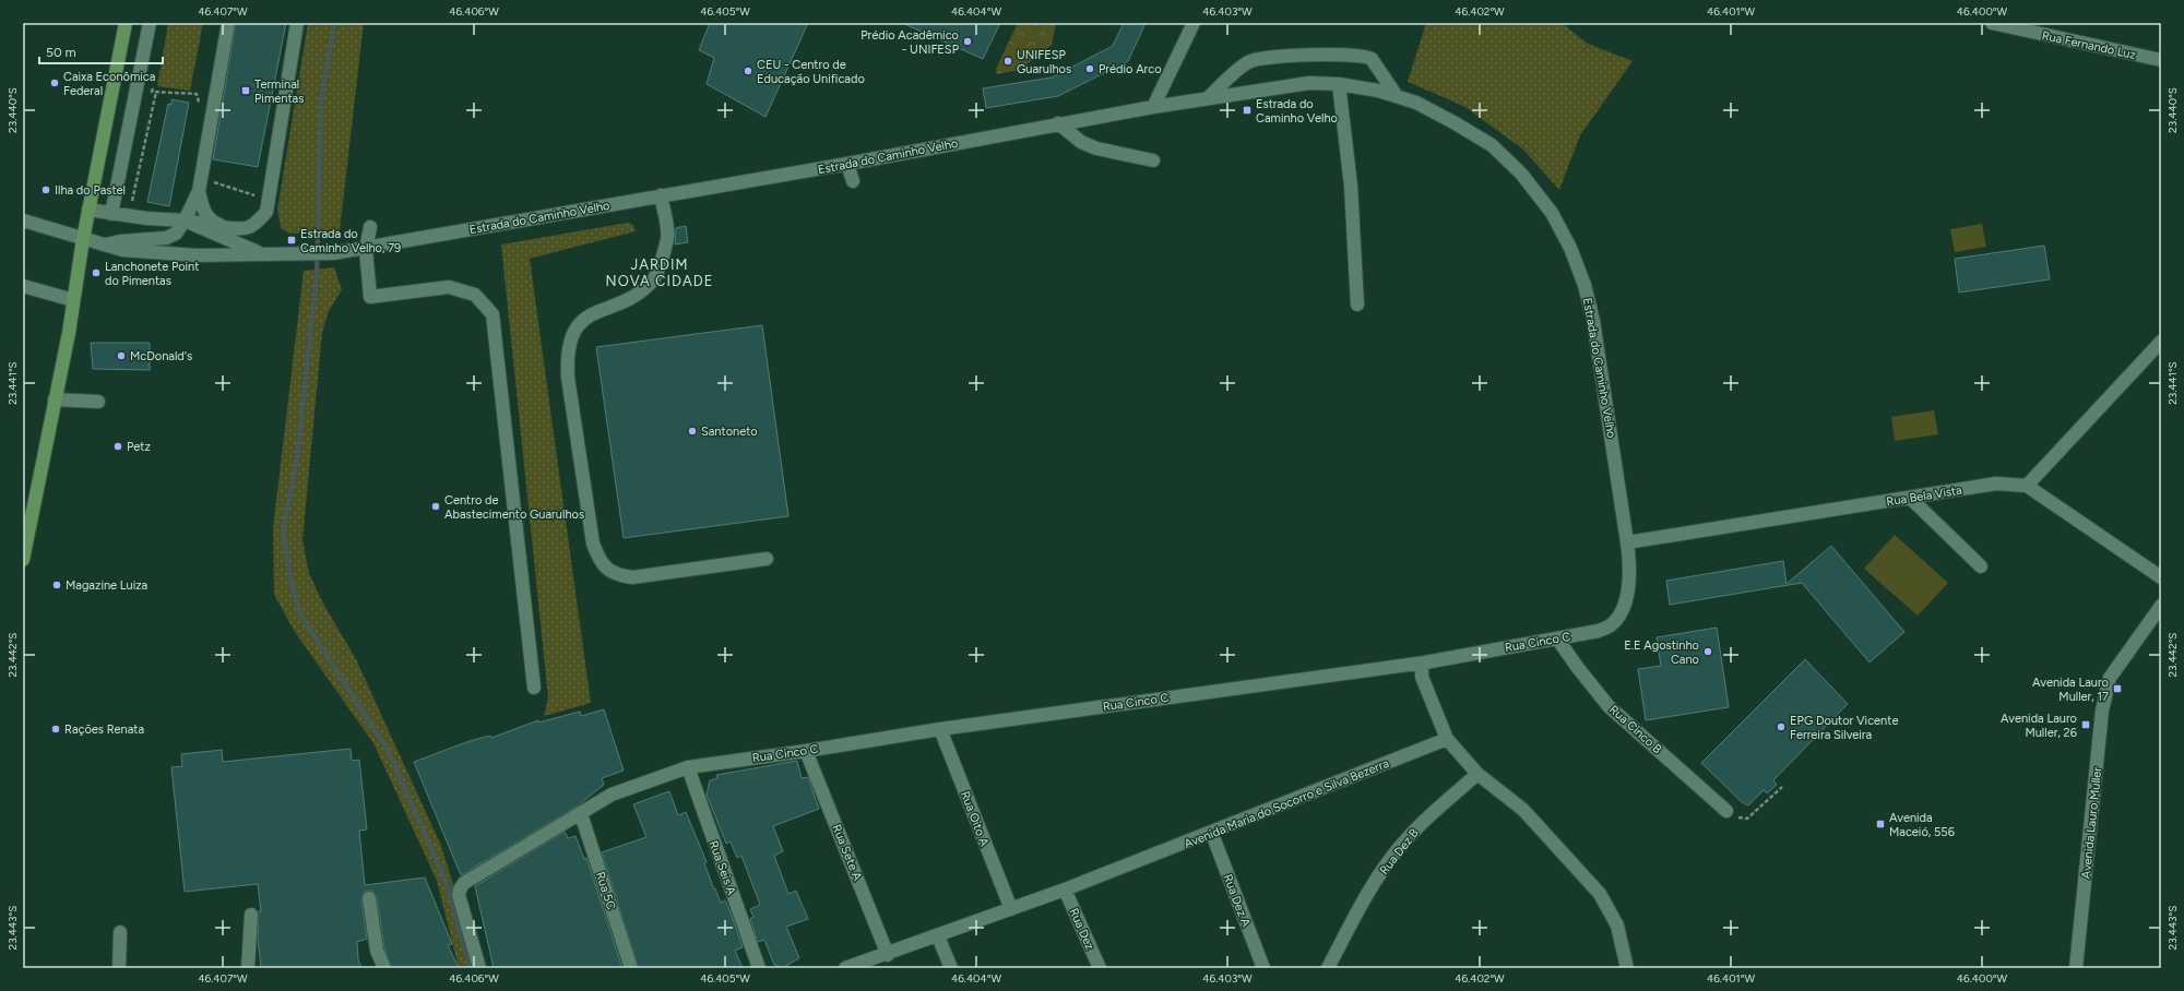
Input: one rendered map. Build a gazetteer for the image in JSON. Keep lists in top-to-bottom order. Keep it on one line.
{"streets":{"street":["Rua Fernando Luz","Estrada do Caminho Velho","Rua Bela Vista","Rua Cinco C","Rua Cinco B","Avenida Maria do Socorro e Silva Bezerra","Rua Oito A","Avenida Lauro Muller","Rua Dez B","Rua Sete A","Rua Seis A","Rua 5C","Rua Dez A","Rua Dez"]},"crossings":[["Estrada do Caminho Velho","Rua Bela Vista"],["Estrada do Caminho Velho","Rua Cinco C"],["Rua Bela Vista","Rua Cinco C"],["Rua Cinco C","Rua Cinco B"],["Rua Cinco C","Rua Oito A"],["Rua Cinco C","Rua Sete A"],["Rua Cinco C","Rua Seis A"],["Rua Cinco C","Rua 5C"],["Avenida Maria do Socorro e Silva Bezerra","Rua Oito A"],["Avenida Maria do Socorro e Silva Bezerra","Rua Sete A"],["Avenida Maria do Socorro e Silva Bezerra","Rua Dez A"],["Avenida Maria do Socorro e Silva Bezerra","Rua Dez"]],"districts":["JARDIM NOVA CIDADE"],"places":{"other":["Prédio Acadêmico - UNIFESP","UNIFESP Guarulhos","Prédio Arco","CEU - Centro de Educação Unificado","Caixa Econômica Federal","Ilha do Pastel","Lanchonete Point do Pimentas","McDonald's","Santoneto","Petz","Centro de Abastecimento Guarulhos","Magazine Luiza","E.E Agostinho Cano","EPG Doutor Vicente Ferreira Silveira","Rações Renata"],"transit":["Terminal Pimentas","Estrada do Caminho Velho","Estrada do Caminho Velho, 79","Avenida Lauro Muller, 17","Avenida Lauro Muller, 26","Avenida Maceió, 556"]},"scale_bar":"50 m","coordinates":["46.407°W","46.406°W","46.405°W","46.404°W","46.403°W","46.402°W","46.401°W","46.400°W","23.440°S","23.441°S","23.442°S","23.443°S"]}
